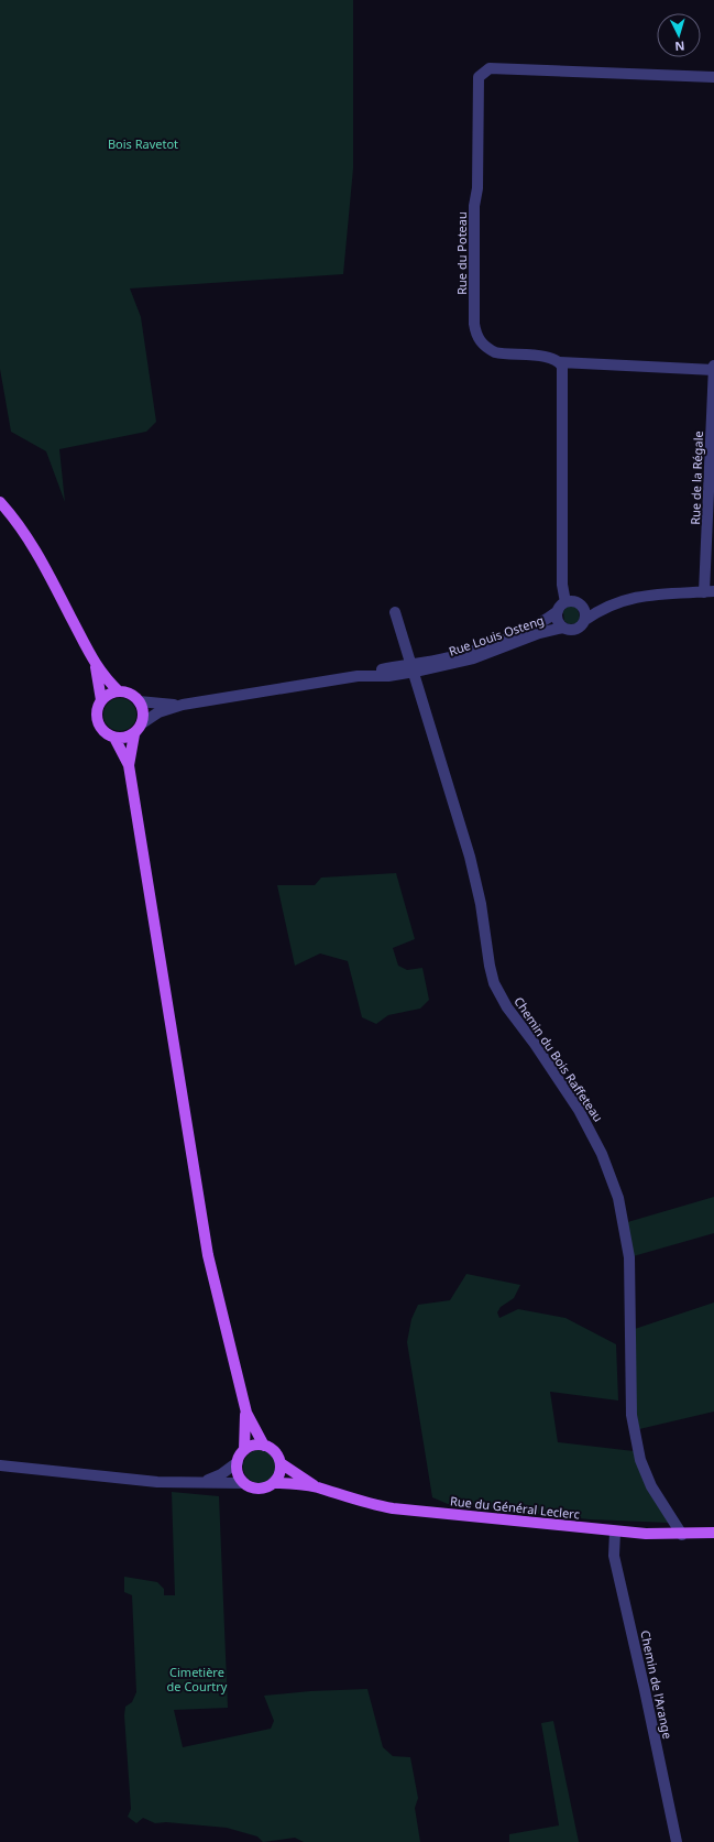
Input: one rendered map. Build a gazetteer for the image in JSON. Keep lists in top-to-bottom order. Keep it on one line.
{"streets":{"main road":["Rue du Général Leclerc"],"street":["Rue du Poteau","Rue de la Régale","Rue Louis Osteng","Chemin du Bois Raffeteau","Chemin de l'Arange"]},"crossings":[["Rue Louis Osteng","Chemin du Bois Raffeteau"],["Chemin du Bois Raffeteau","Rue du Général Leclerc"],["Rue du Général Leclerc","Chemin de l'Arange"]],"parks":["Bois Ravetot","Cimetière de Courtry"],"north":"bottom"}
